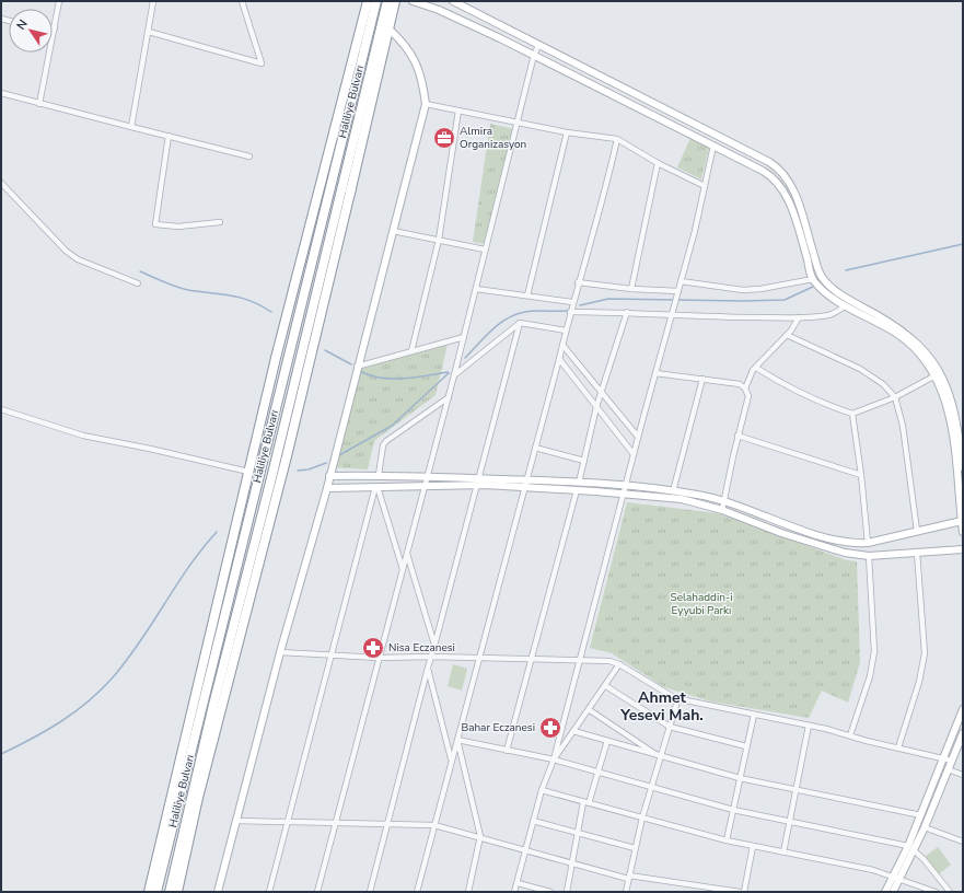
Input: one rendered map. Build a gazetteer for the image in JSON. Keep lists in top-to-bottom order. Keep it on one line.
{"streets":{"highway":["Haliliye Bulvarı"]},"districts":["Ahmet Yesevi Mah."],"parks":["Selahaddin-i Eyyubi Parkı"],"places":{"office":["Almira Organizasyon"],"pharmacy":["Nisa Eczanesi","Bahar Eczanesi"]},"north":"top left"}
